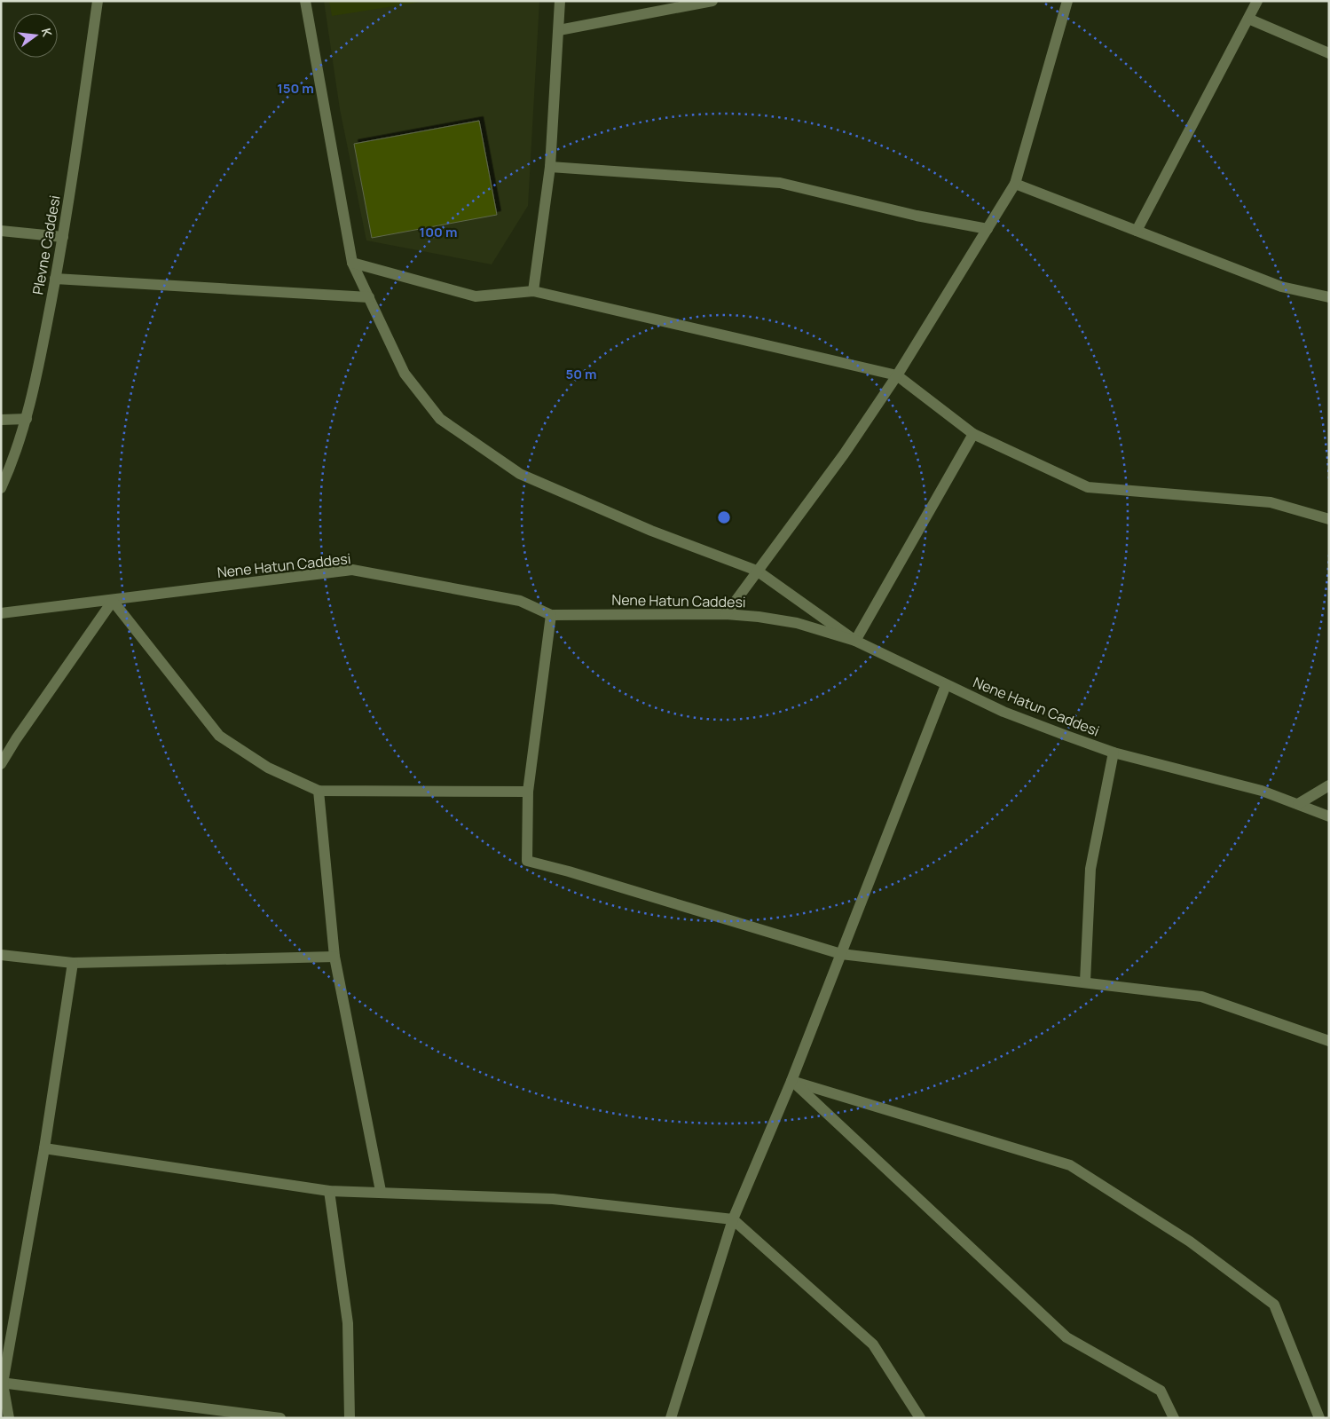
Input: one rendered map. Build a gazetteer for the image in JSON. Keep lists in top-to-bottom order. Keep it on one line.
{"streets":{"street":["Plevne Caddesi","Nene Hatun Caddesi"]},"north":"right","rings":["150 m","100 m","50 m"]}
